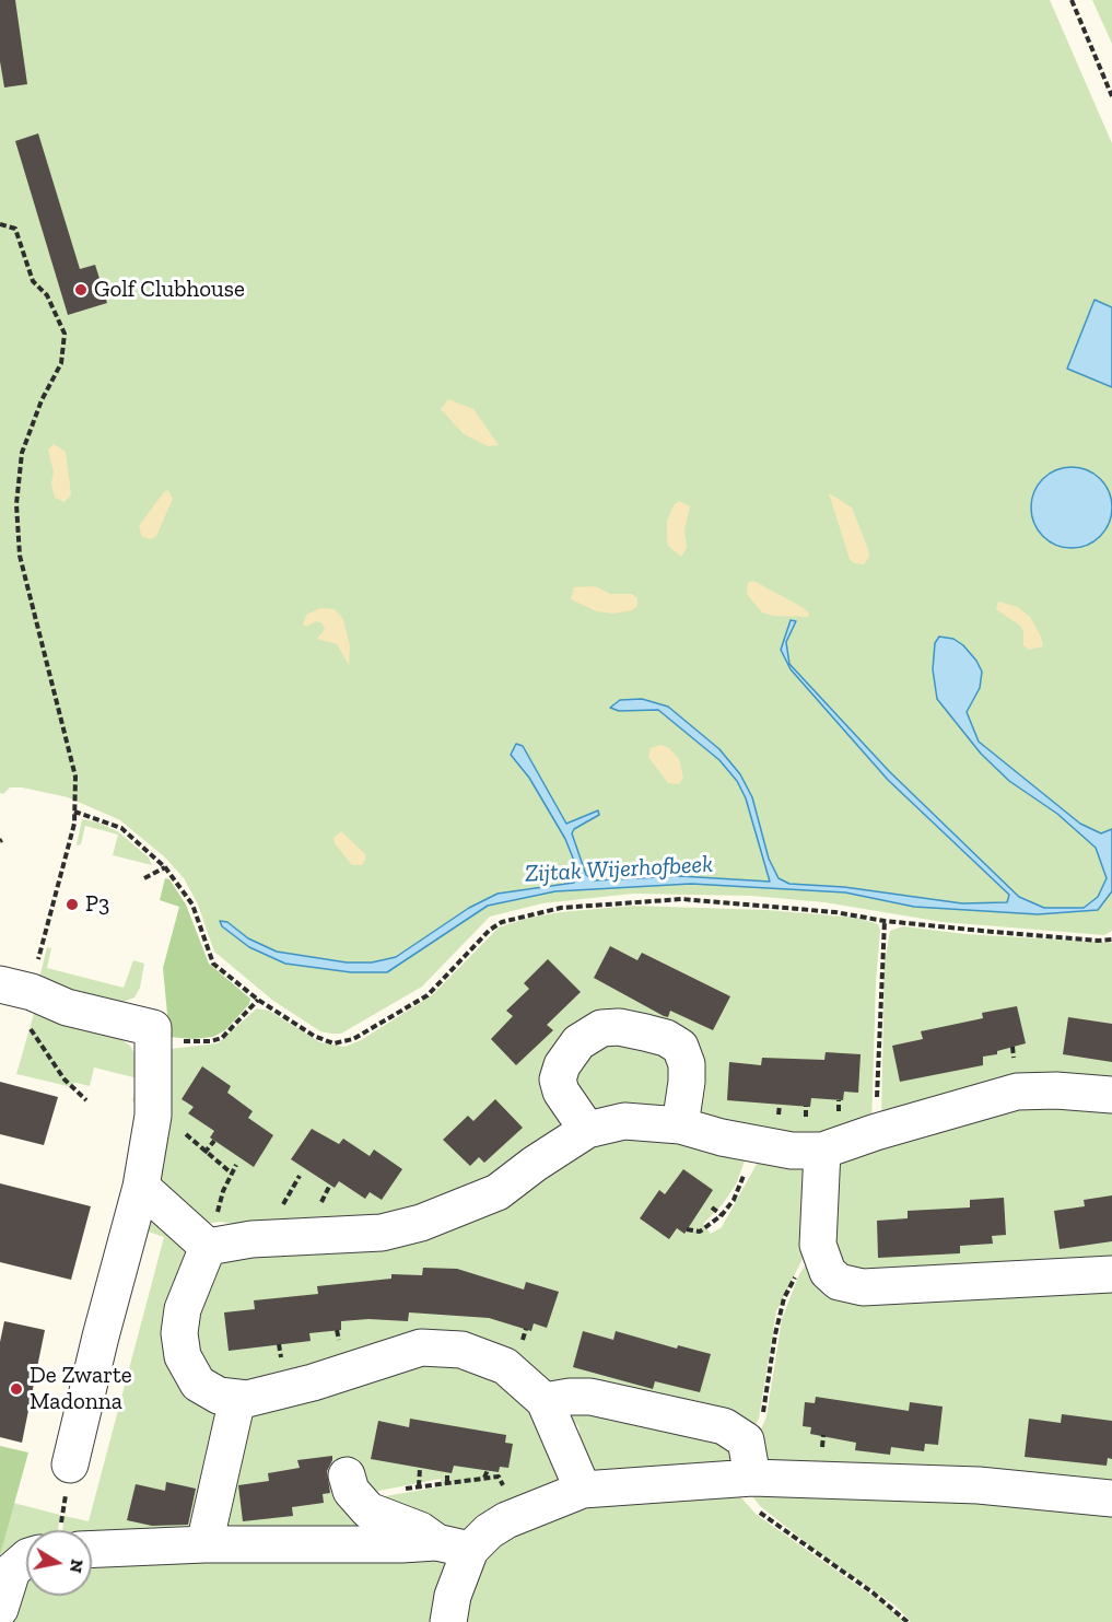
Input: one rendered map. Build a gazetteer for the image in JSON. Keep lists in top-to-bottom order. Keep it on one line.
{"water":["Zijtak Wijerhofbeek"],"places":["Golf Clubhouse","P3","De Zwarte Madonna"],"north":"right"}
